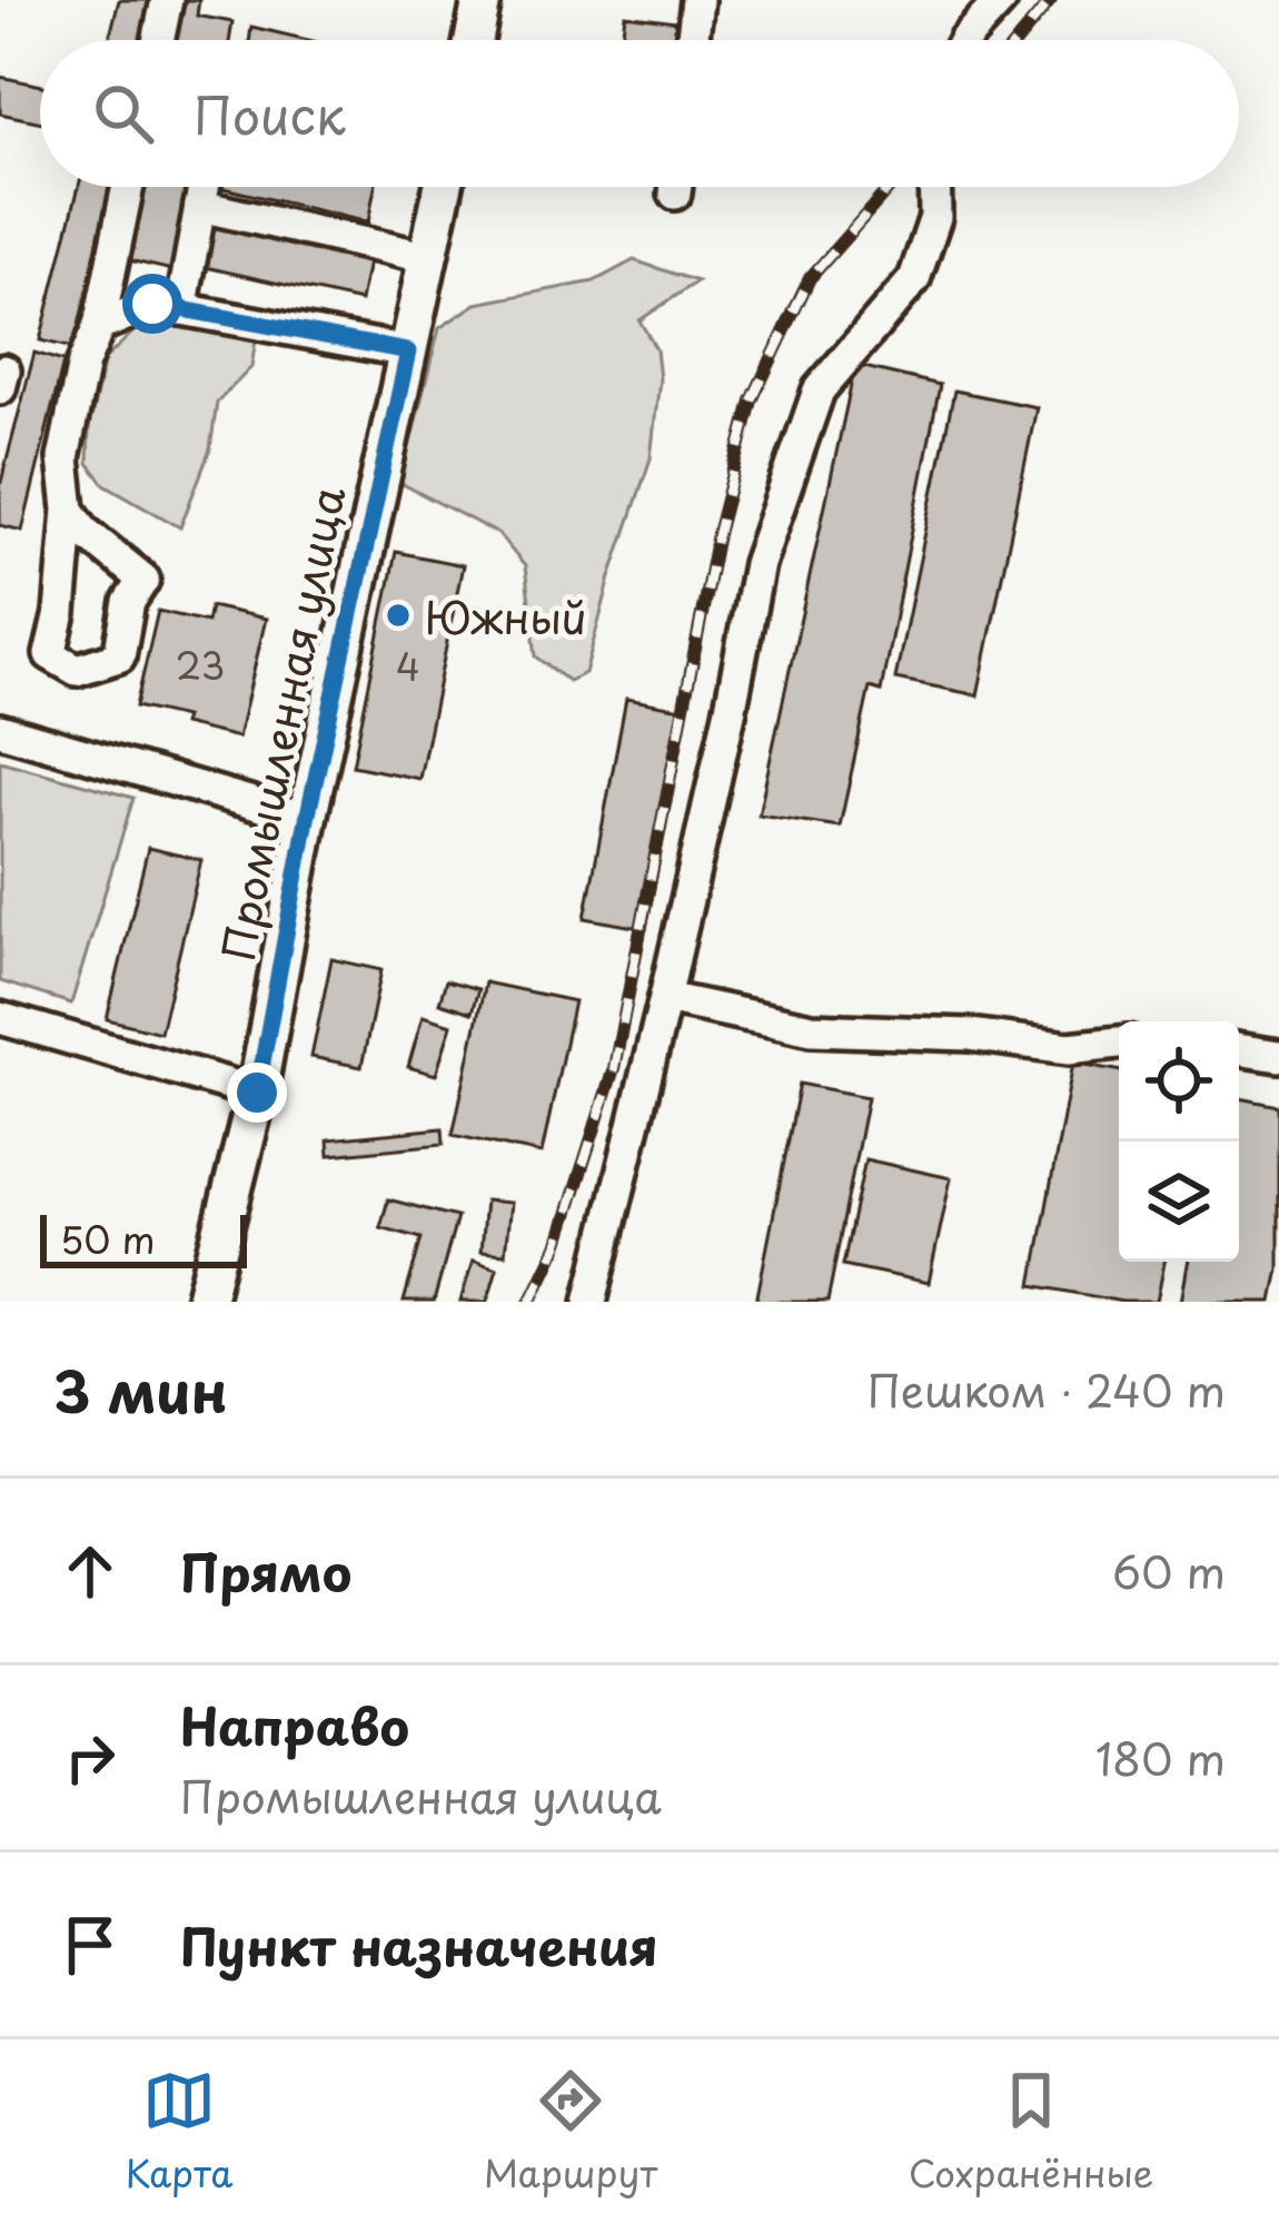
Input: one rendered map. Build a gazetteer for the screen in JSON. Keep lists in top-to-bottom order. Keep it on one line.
{"streets":{"main road":["Промышленная улица"]},"places":["Южный"],"house_numbers":["23","4"],"scale_bar":"50 m","page":{"search":"Поиск","scale":"50 m","heading":["3 мин","Пешком · 240 m"],"list":[["Прямо","60 m"],["Направо","Промышленная улица","180 m"],"Пункт назначения"],"nav":["Карта","Маршрут","Сохранённые"]}}
